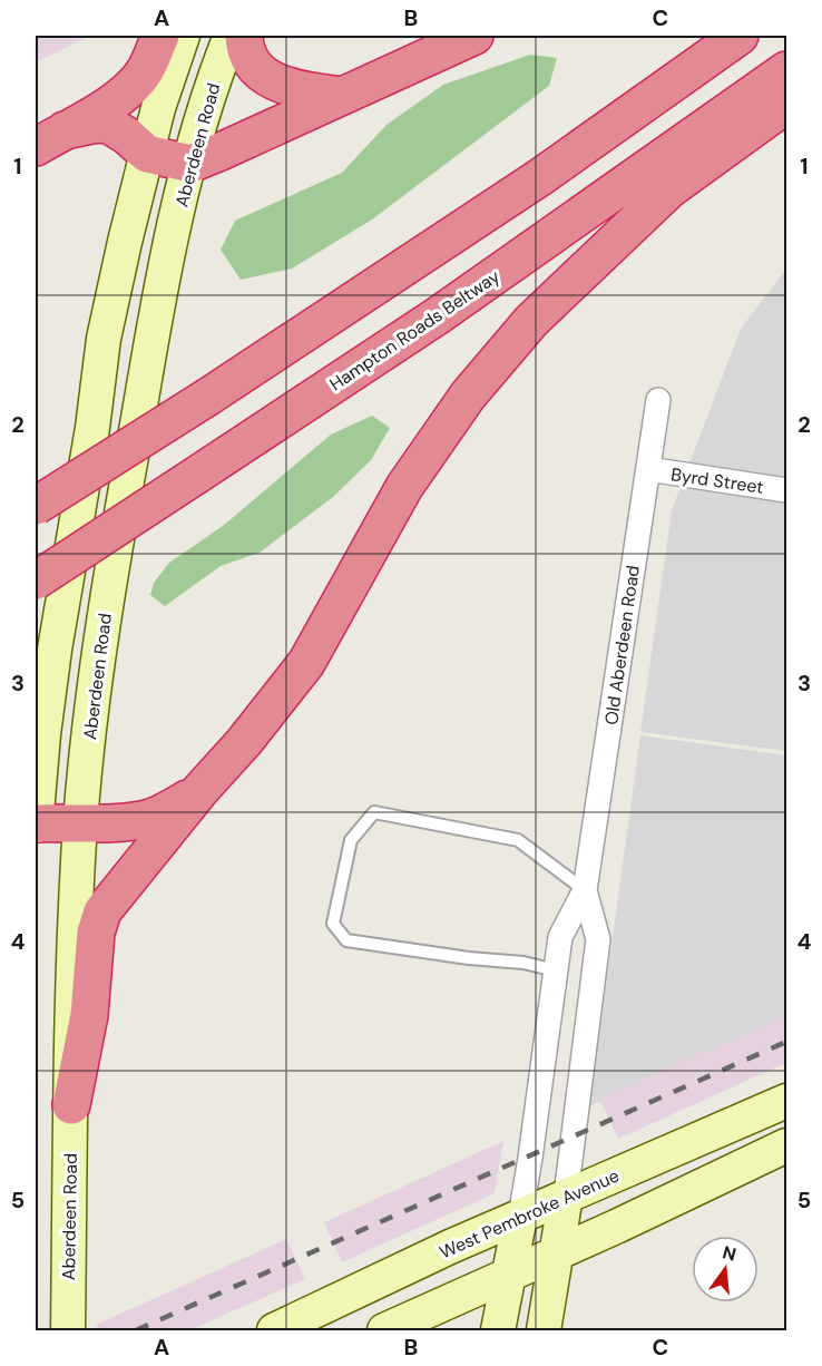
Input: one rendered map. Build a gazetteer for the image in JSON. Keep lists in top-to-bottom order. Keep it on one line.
{"streets":{"highway":["Hampton Roads Beltway"],"main road":["Aberdeen Road","Old Aberdeen Road","West Pembroke Avenue"],"street":["Byrd Street"]},"crossings":[["Byrd Street","Old Aberdeen Road"],["Old Aberdeen Road","West Pembroke Avenue"]],"north":"top","grid":{"columns":["A","B","C"],"rows":["1","2","3","4","5"]}}
